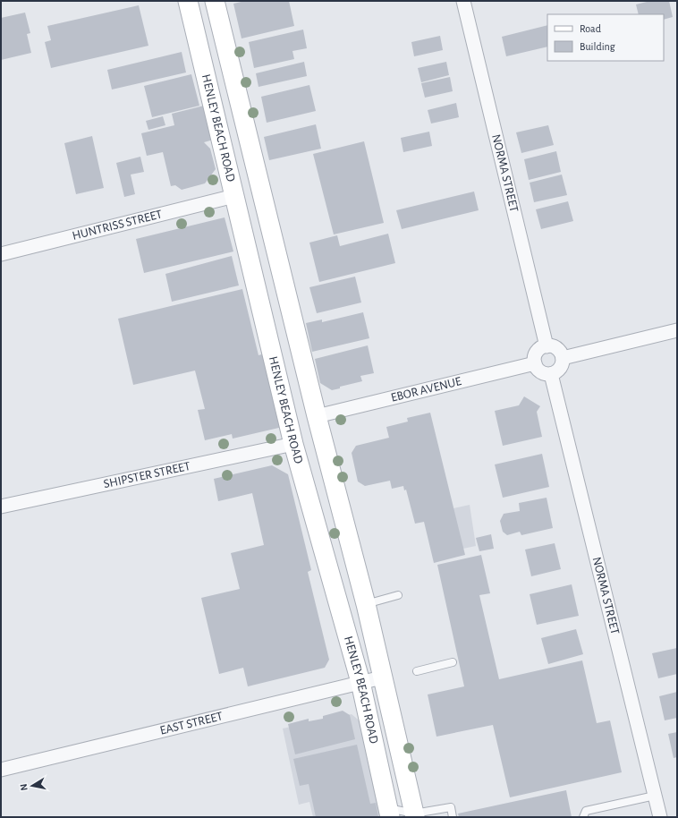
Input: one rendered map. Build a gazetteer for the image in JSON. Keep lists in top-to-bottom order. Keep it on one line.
{"streets":{"main road":["HENLEY BEACH ROAD"],"street":["NORMA STREET","HUNTRISS STREET","EBOR AVENUE","SHIPSTER STREET","EAST STREET"]},"crossings":[["HENLEY BEACH ROAD","HUNTRISS STREET"],["HENLEY BEACH ROAD","EBOR AVENUE"],["HENLEY BEACH ROAD","SHIPSTER STREET"],["HENLEY BEACH ROAD","EAST STREET"],["NORMA STREET","EBOR AVENUE"]],"legend":["Road","Building"],"north":"left"}
